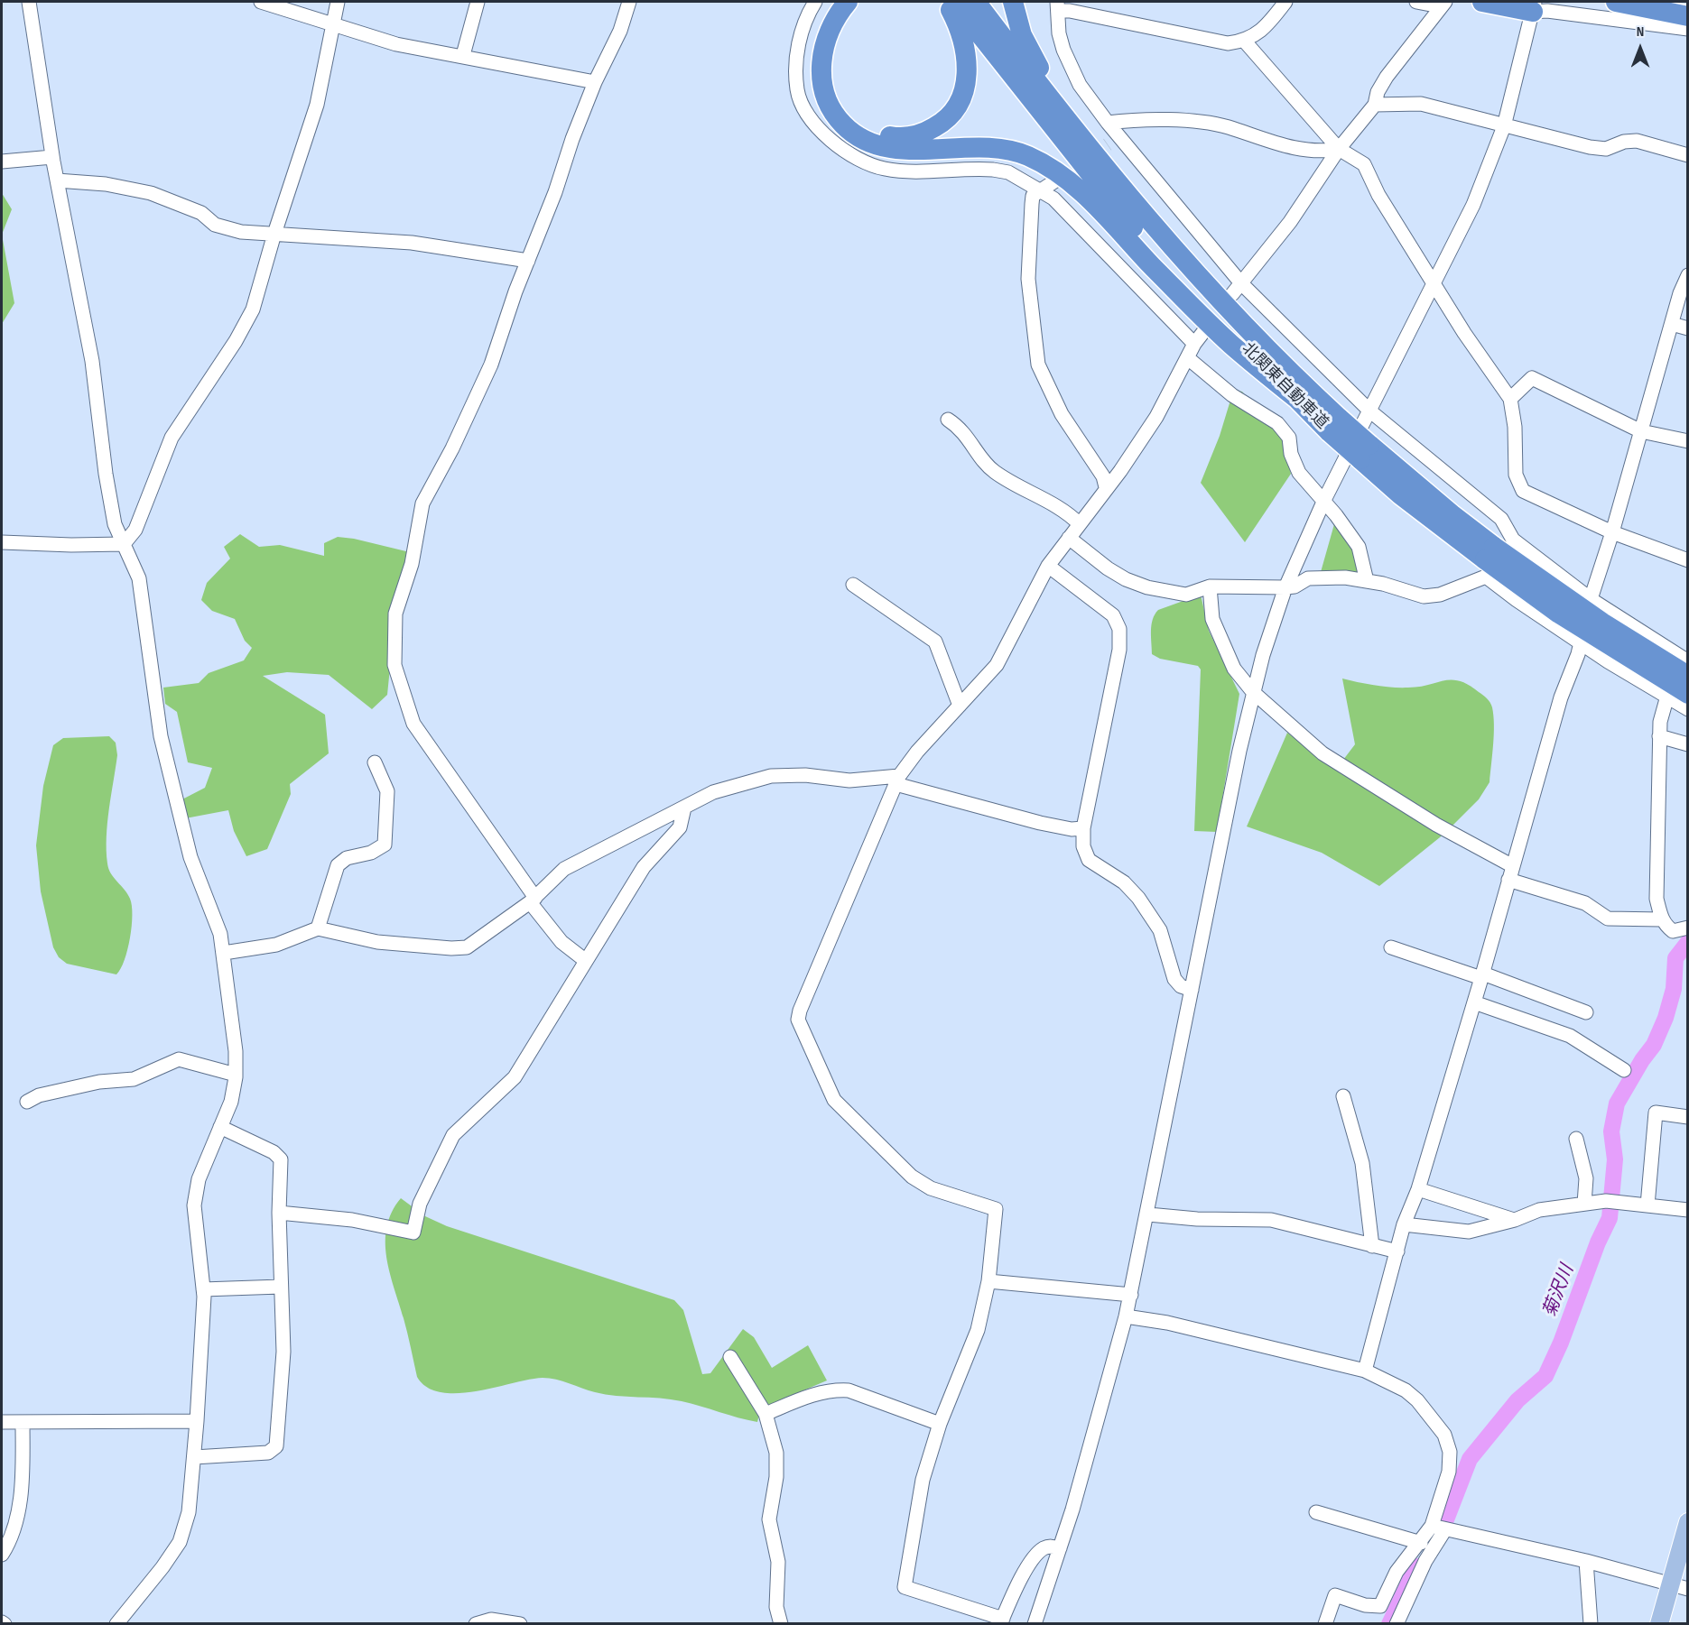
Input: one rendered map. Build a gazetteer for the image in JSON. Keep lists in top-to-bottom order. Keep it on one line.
{"streets":{"highway":["北関東自動車道"]},"water":["菊沢川"],"north":"top"}
